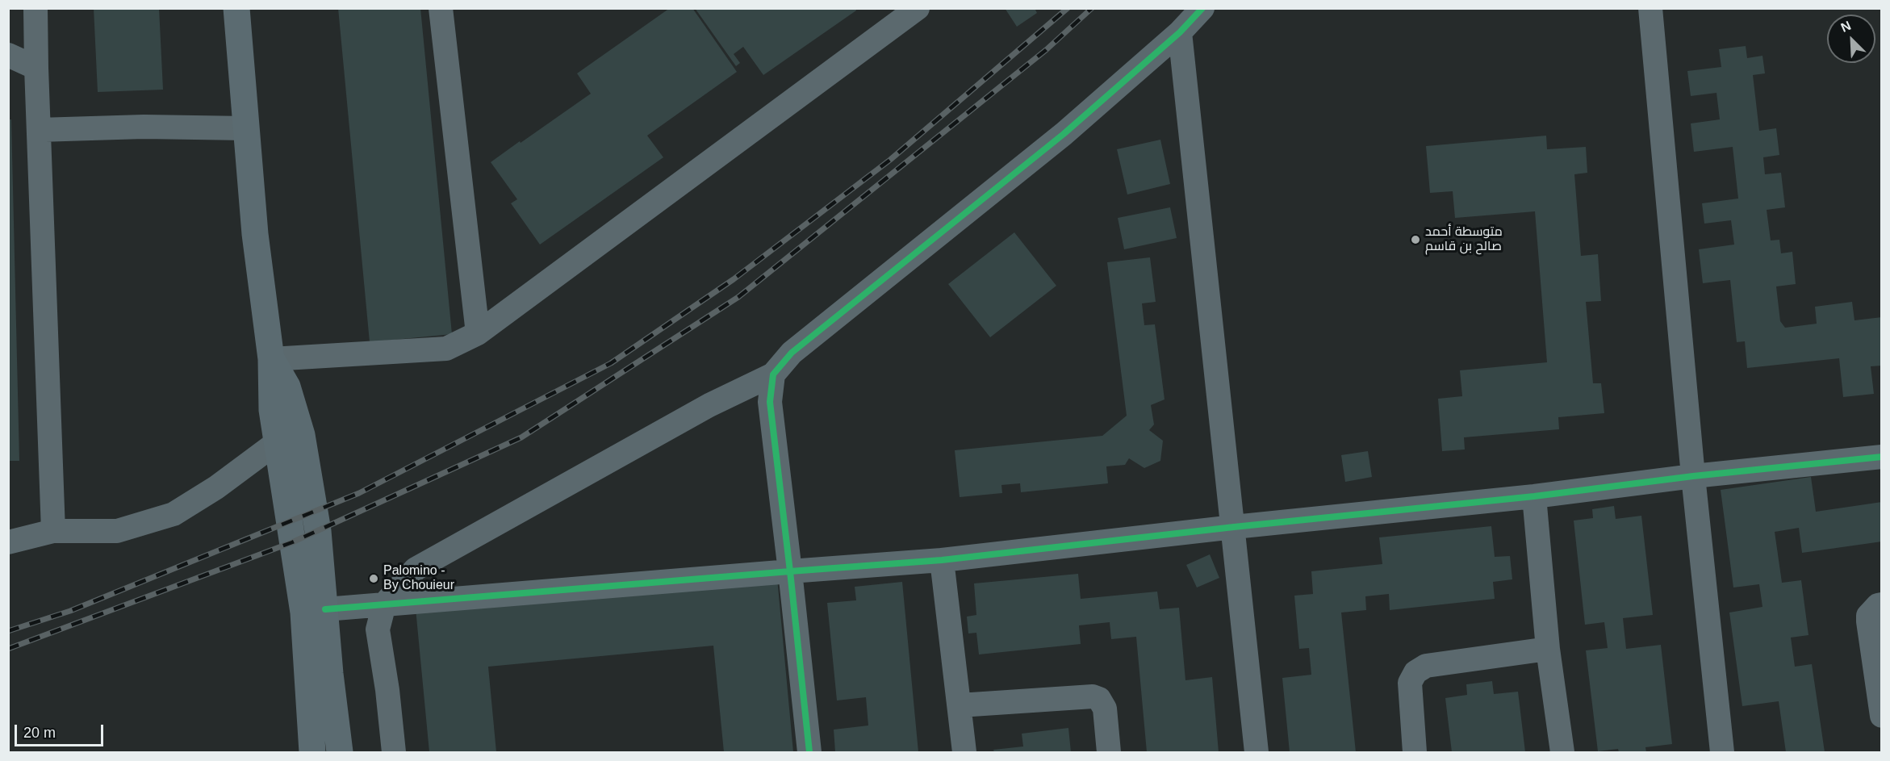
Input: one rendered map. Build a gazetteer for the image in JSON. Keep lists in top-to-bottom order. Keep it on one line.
{"places":["متوسطة أحمد صالح بن قاسم","Palomino - By Chouieur"],"scale_bar":"20 m","north":"top left"}
